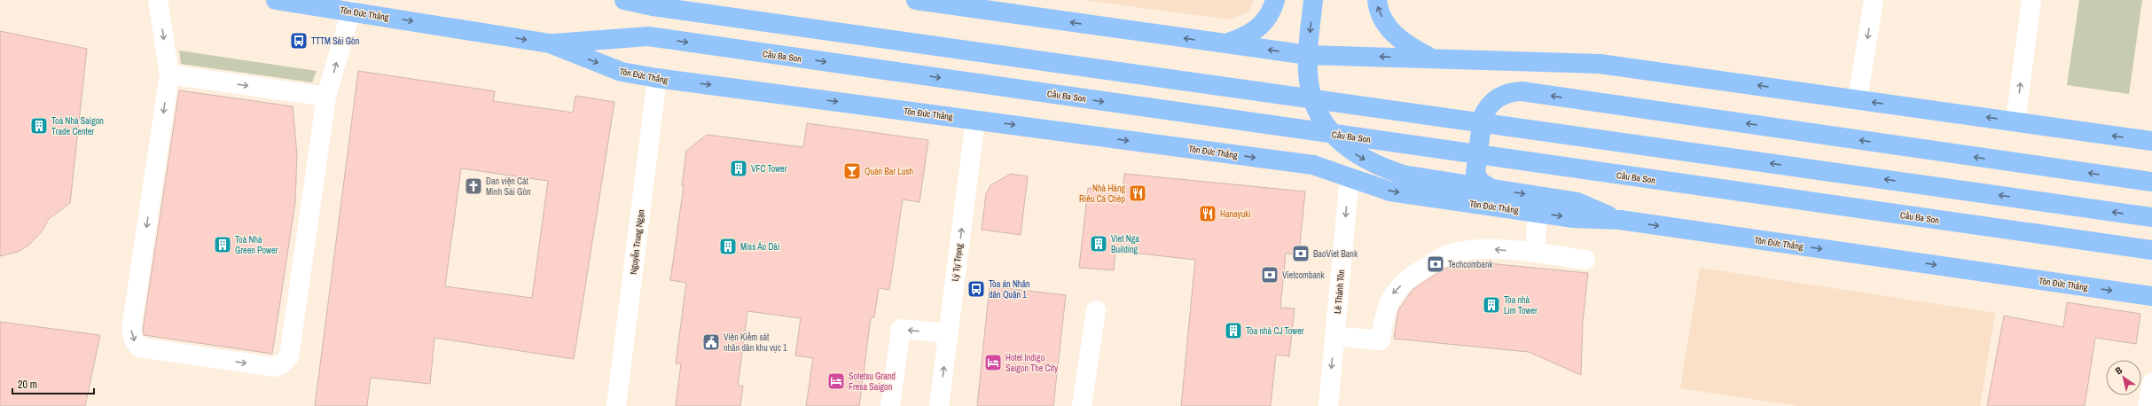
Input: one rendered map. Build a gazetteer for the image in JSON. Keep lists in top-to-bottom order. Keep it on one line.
{"streets":{"main road":["Tôn Đức Thắng","Cầu Ba Son"],"street":["Nguyễn Trung Ngạn","Lý Tự Trọng","Lê Thánh Tôn"]},"crossings":[["Tôn Đức Thắng","Cầu Ba Son"],["Tôn Đức Thắng","Nguyễn Trung Ngạn"],["Tôn Đức Thắng","Lý Tự Trọng"],["Tôn Đức Thắng","Lê Thánh Tôn"]],"one_way":["Lê Thánh Tôn"],"places":{"bus stop":["TTTM Sài Gòn","Tòa án Nhân dân Quận 1"],"building":["Toà Nhà Saigon Trade Center","VFC Tower","Viet Nga Building","Toà Nhà Green Power","Miss Áo Dài","Tòa nhà Lim Tower","Tòa nhà CJ Tower"],"bar":["Quán Bar Lush"],"church":["Đan viện Cát Minh Sài Gòn"],"restaurant":["Nhà Hàng Riêu Cá Chép","Hanayuki"],"bank":["BaoViet Bank","Techcombank","Vietcombank"],"public building":["Viện Kiểm sát nhân dân khu vực 1"],"hotel":["Hotel Indigo Saigon The City","Sotetsu Grand Fresa Saigon"]},"scale_bar":"20 m","north":"top left"}
